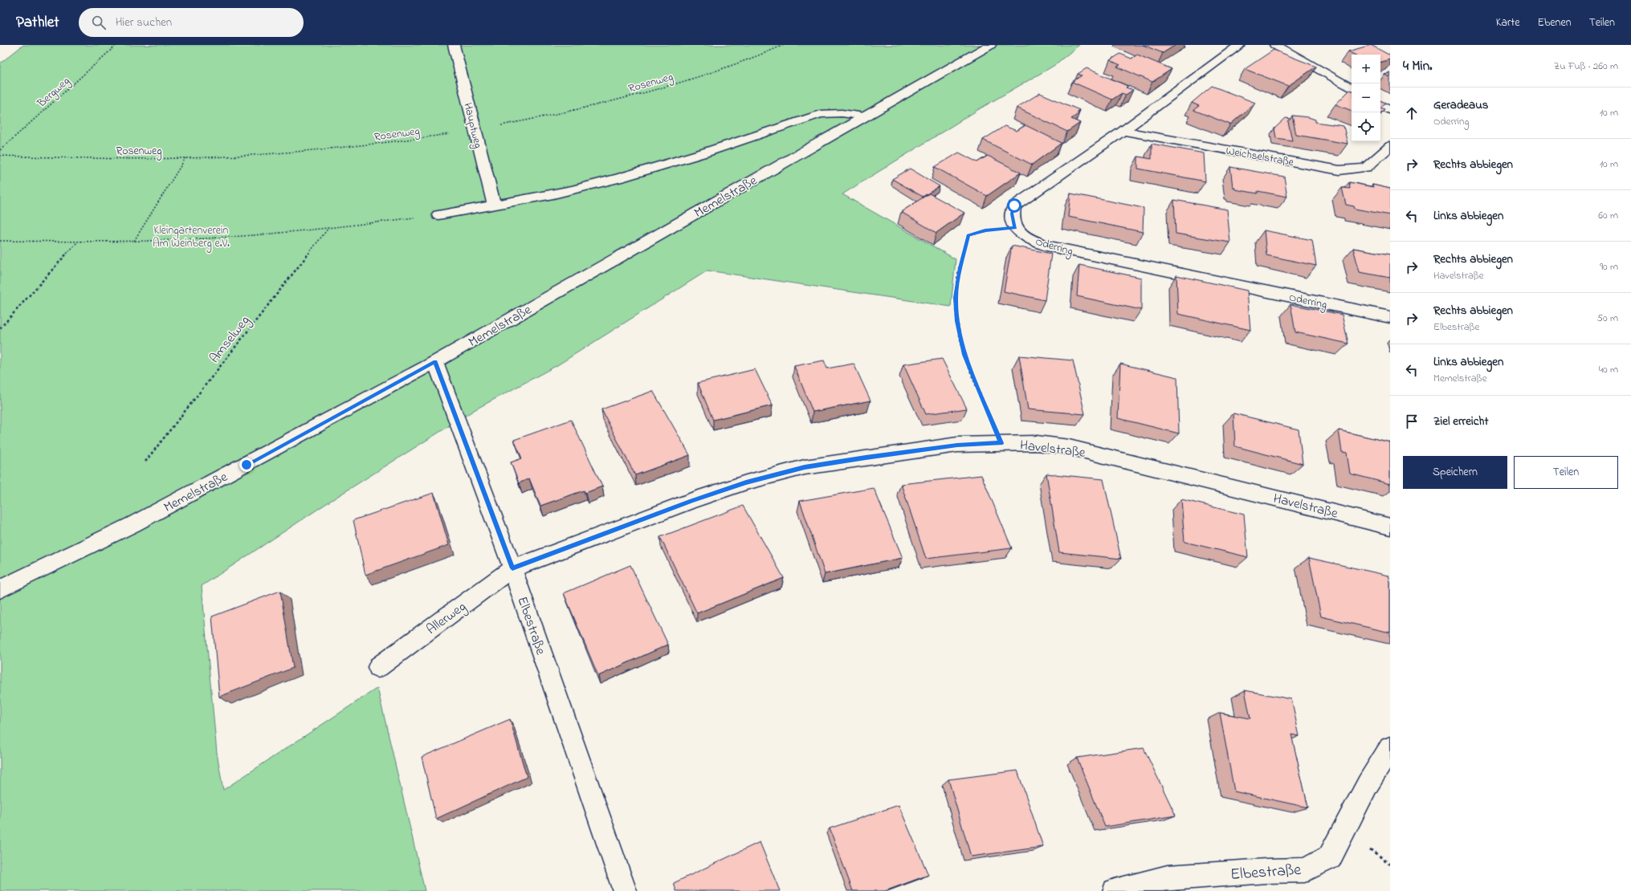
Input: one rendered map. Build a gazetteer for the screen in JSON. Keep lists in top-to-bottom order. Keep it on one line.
{"streets":{"street":["Hauptweg","Weichselstraße","Memelstraße","Oderring","Havelstraße","Allerweg","Elbestraße"],"path":["Rosenweg","Bergweg","Amselweg"]},"crossings":[["Rosenweg","Hauptweg"],["Memelstraße","Elbestraße"],["Havelstraße","Allerweg"],["Havelstraße","Elbestraße"],["Allerweg","Elbestraße"]],"parks":["Kleingartenverein Am Weinberg e.V."],"page":{"header":"Pathlet","search":"Hier suchen","nav":["Karte","Ebenen","Teilen"],"heading":["4 Min.","Zu Fuß · 260 m"],"map_buttons":["+","−"],"list":[["Geradeaus","Oderring","10 m"],["Rechts abbiegen","10 m"],["Links abbiegen","60 m"],["Rechts abbiegen","Havelstraße","90 m"],["Rechts abbiegen","Elbestraße","50 m"],["Links abbiegen","Memelstraße","40 m"],"Ziel erreicht"],"buttons":["Speichern","Teilen"]}}
